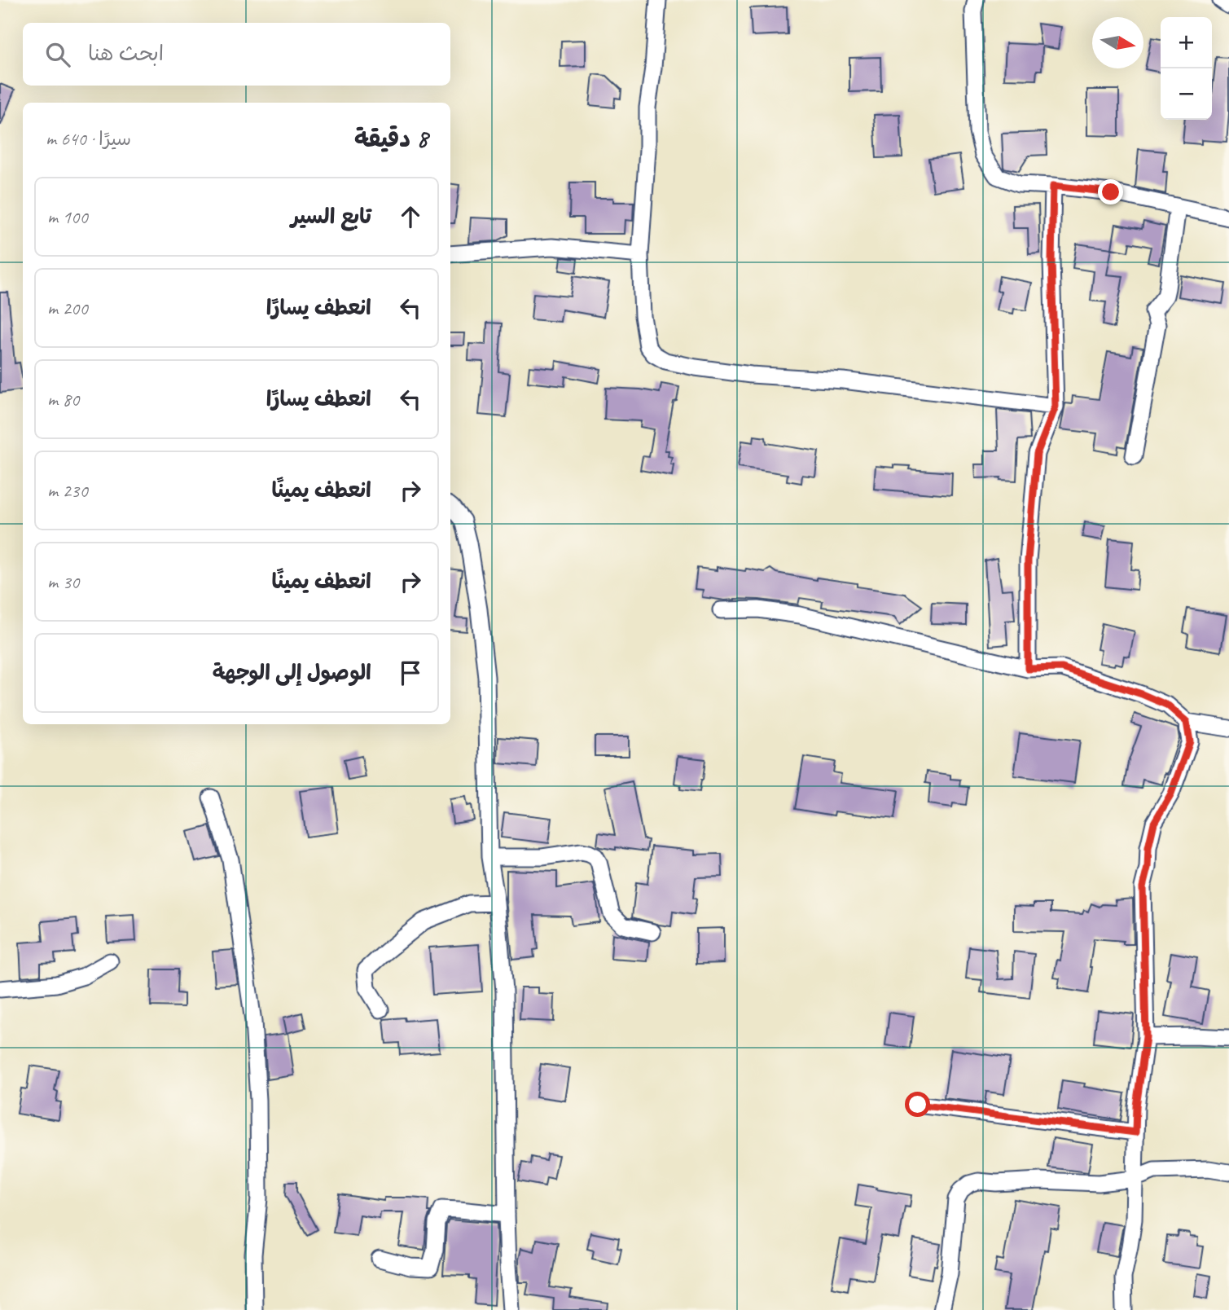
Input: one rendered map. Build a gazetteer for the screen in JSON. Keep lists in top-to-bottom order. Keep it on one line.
{"north":"right","page":{"map_buttons":["+","−"],"search":"ابحث هنا","heading":["8 دقيقة","سيرًا · 640 m"],"list":[["تابع السير","100 m"],["انعطف يسارًا","200 m"],["انعطف يسارًا","80 m"],["انعطف يمينًا","230 m"],["انعطف يمينًا","30 m"],"الوصول إلى الوجهة"]}}
